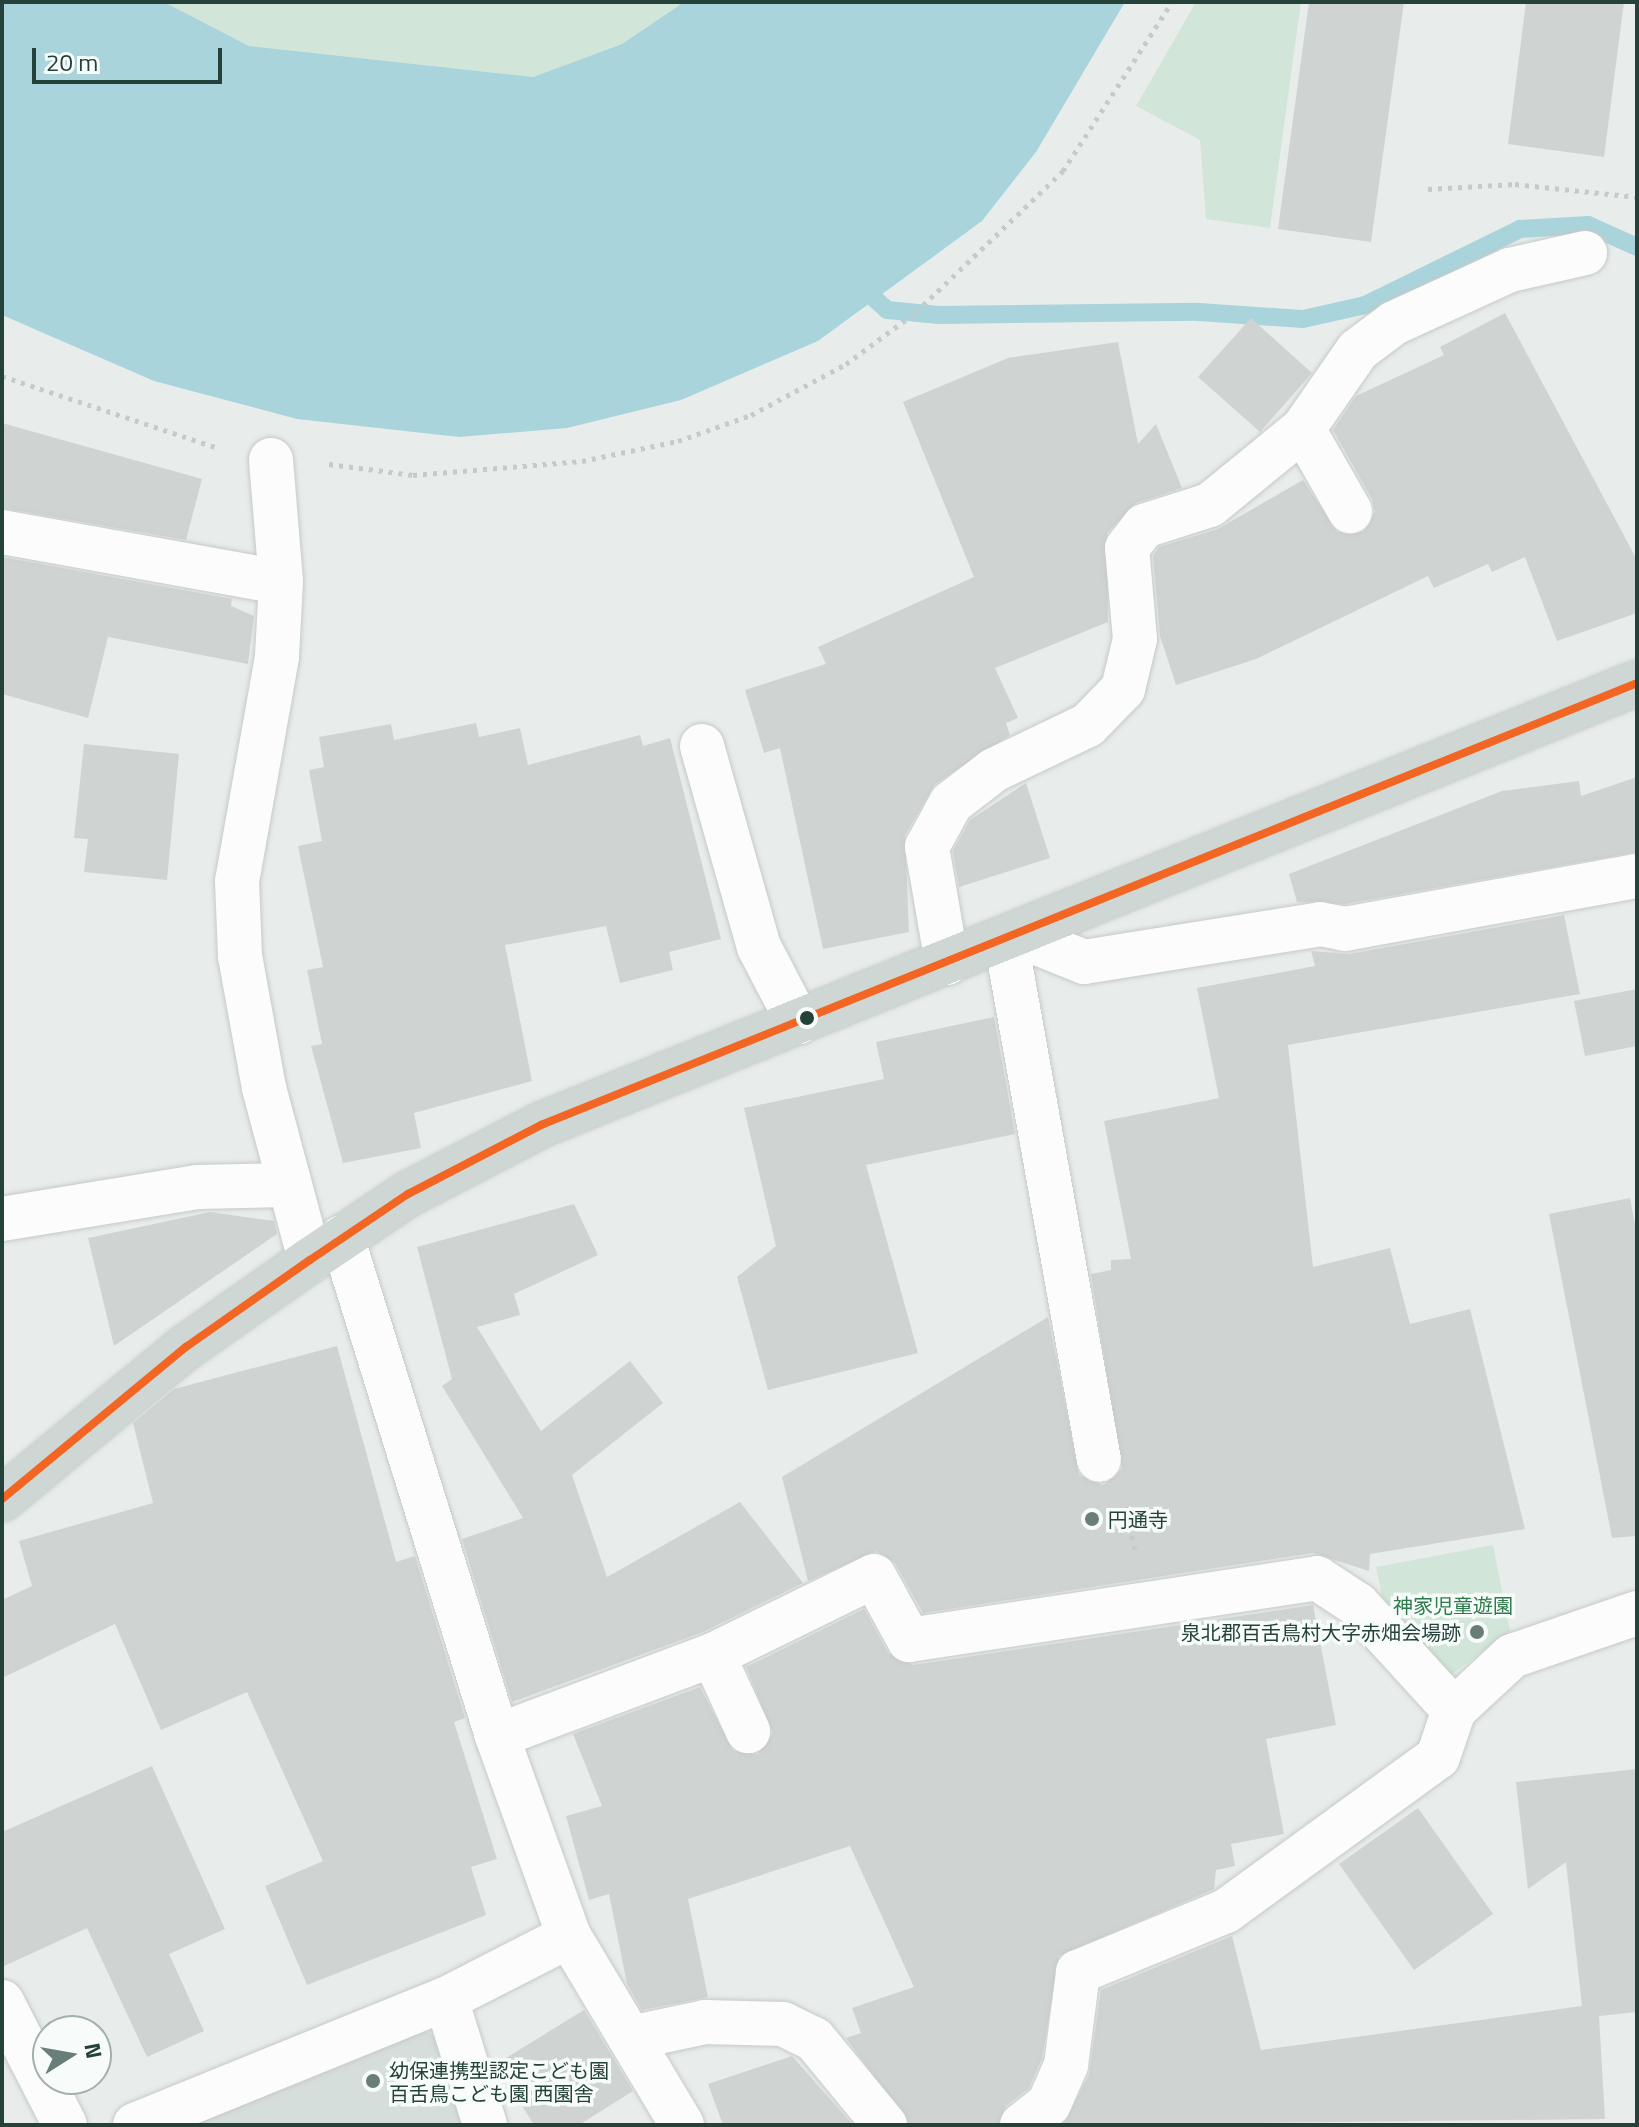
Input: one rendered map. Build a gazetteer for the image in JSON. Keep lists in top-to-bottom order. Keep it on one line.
{"parks":["神家児童遊園"],"places":["円通寺","泉北郡百舌鳥村大字赤畑会場跡","幼保連携型認定こども園 百舌鳥こども園 西園舎"],"scale_bar":"20 m","north":"right"}
